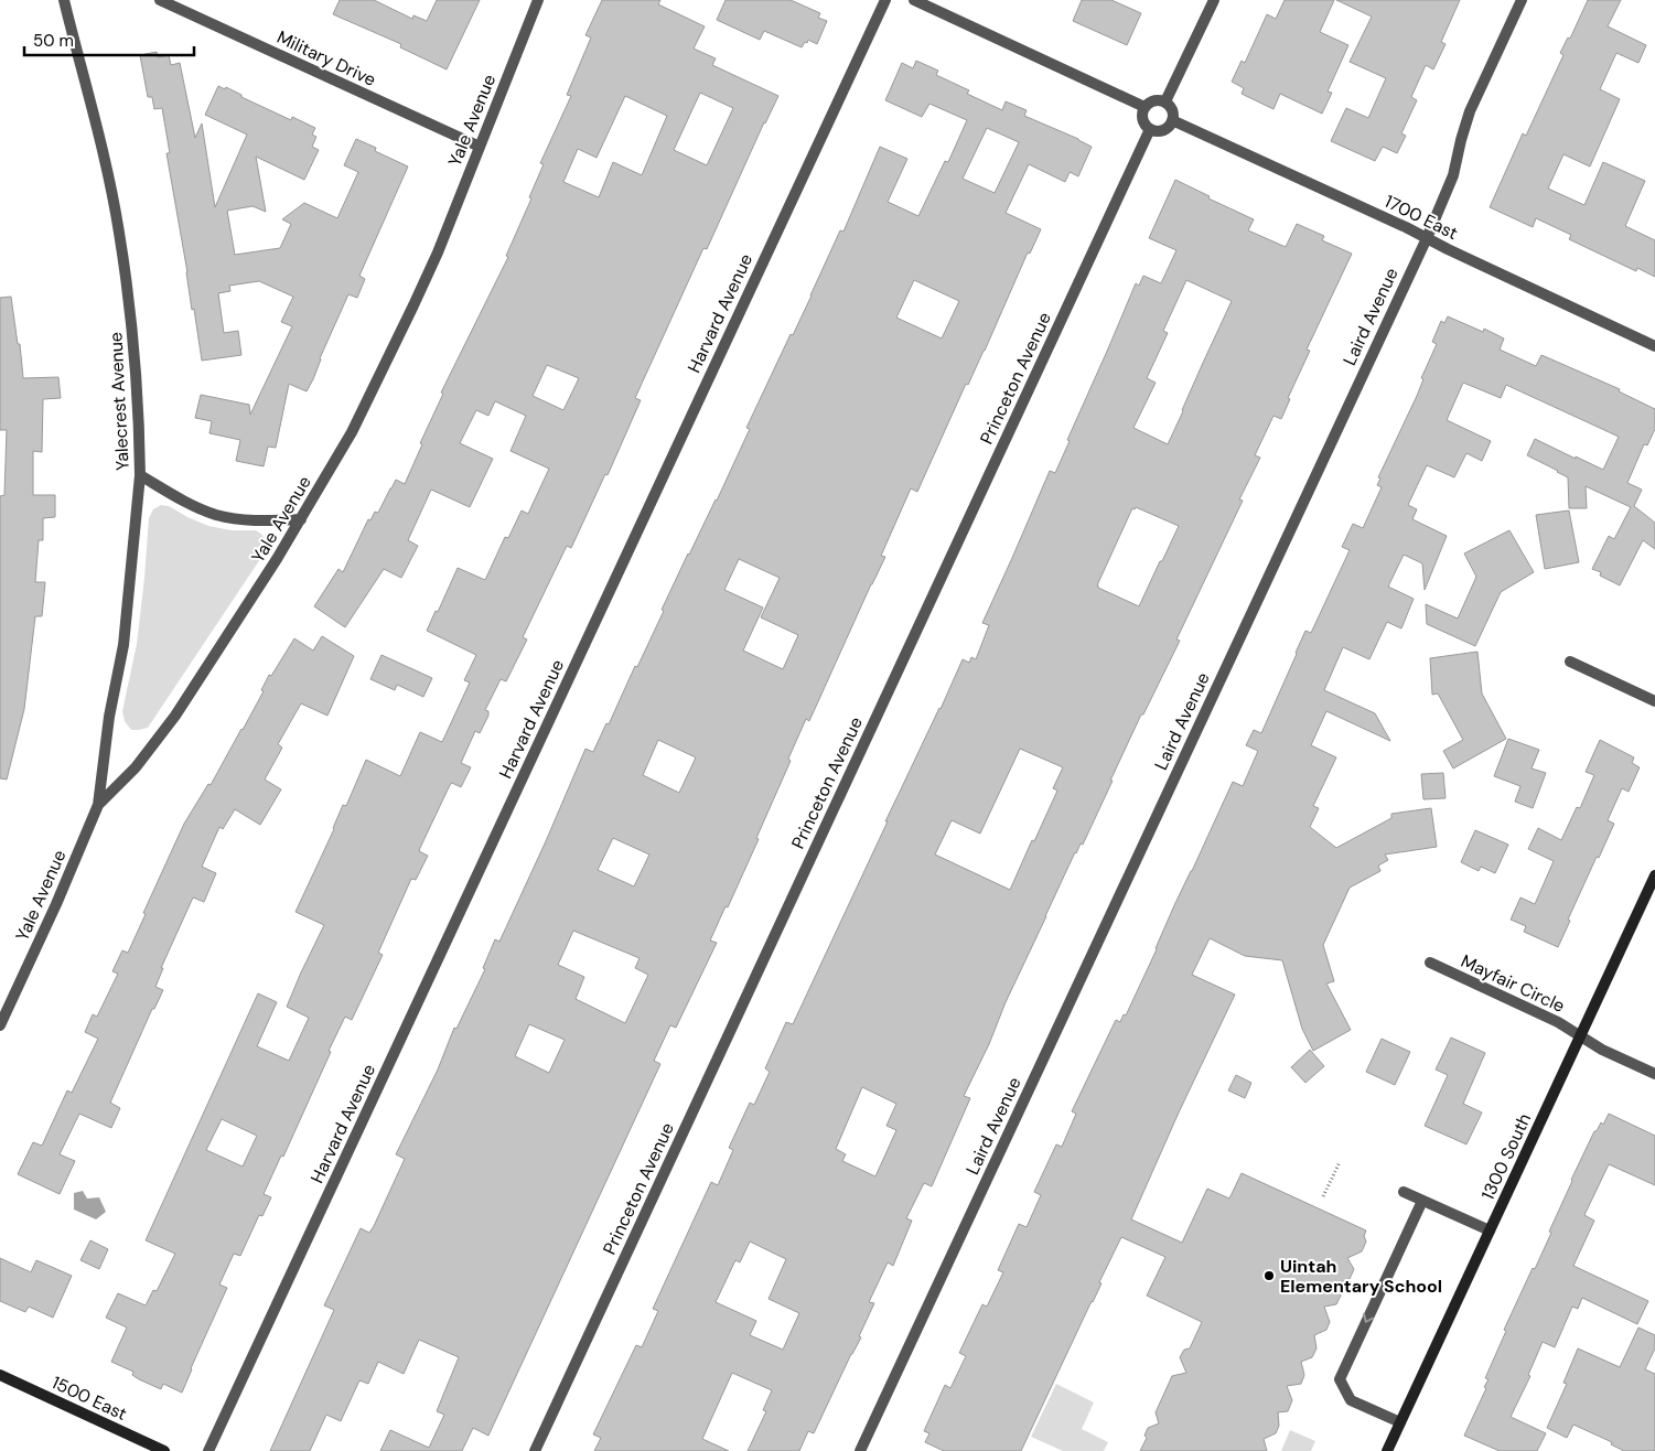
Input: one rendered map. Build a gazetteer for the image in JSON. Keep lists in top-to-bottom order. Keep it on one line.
{"streets":{"street":["Military Drive","Yale Avenue","1700 East","Harvard Avenue","Laird Avenue","Princeton Avenue","Yalecrest Avenue","Mayfair Circle","1300 South","1500 East"]},"crossings":[["Military Drive","Yale Avenue"],["Yale Avenue","Yalecrest Avenue"],["1700 East","Laird Avenue"],["1700 East","Princeton Avenue"],["Mayfair Circle","1300 South"]],"places":["Uintah Elementary School"],"scale_bar":"50 m"}
